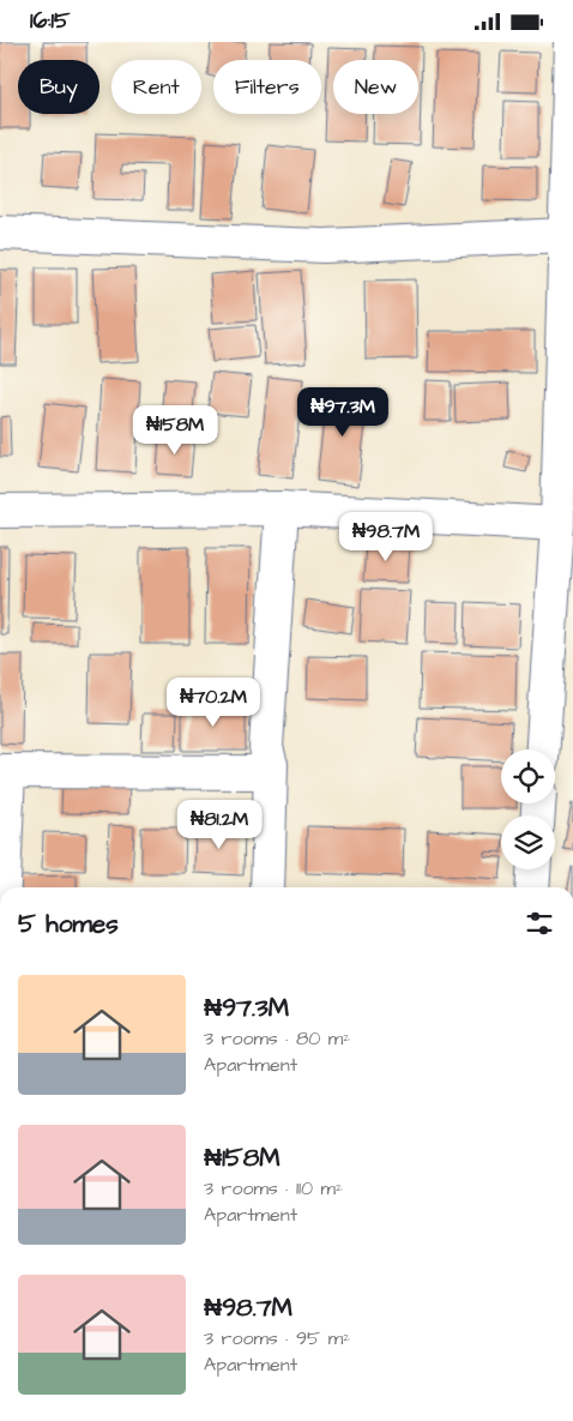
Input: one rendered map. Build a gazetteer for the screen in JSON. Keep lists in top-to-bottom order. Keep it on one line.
{"page":{"status":"16:15","chip":["Buy","Rent","Filters","New"],"price":["₦97.3M","₦158M","₦98.7M","₦70.2M","₦81.2M"],"heading":"5 homes","list":[{"name":"₦97.3M","note":"3 rooms · 80 m² · Apartment"},{"name":"₦158M","note":"3 rooms · 110 m² · Apartment"},{"name":"₦98.7M","note":"3 rooms · 95 m² · Apartment"}]}}
